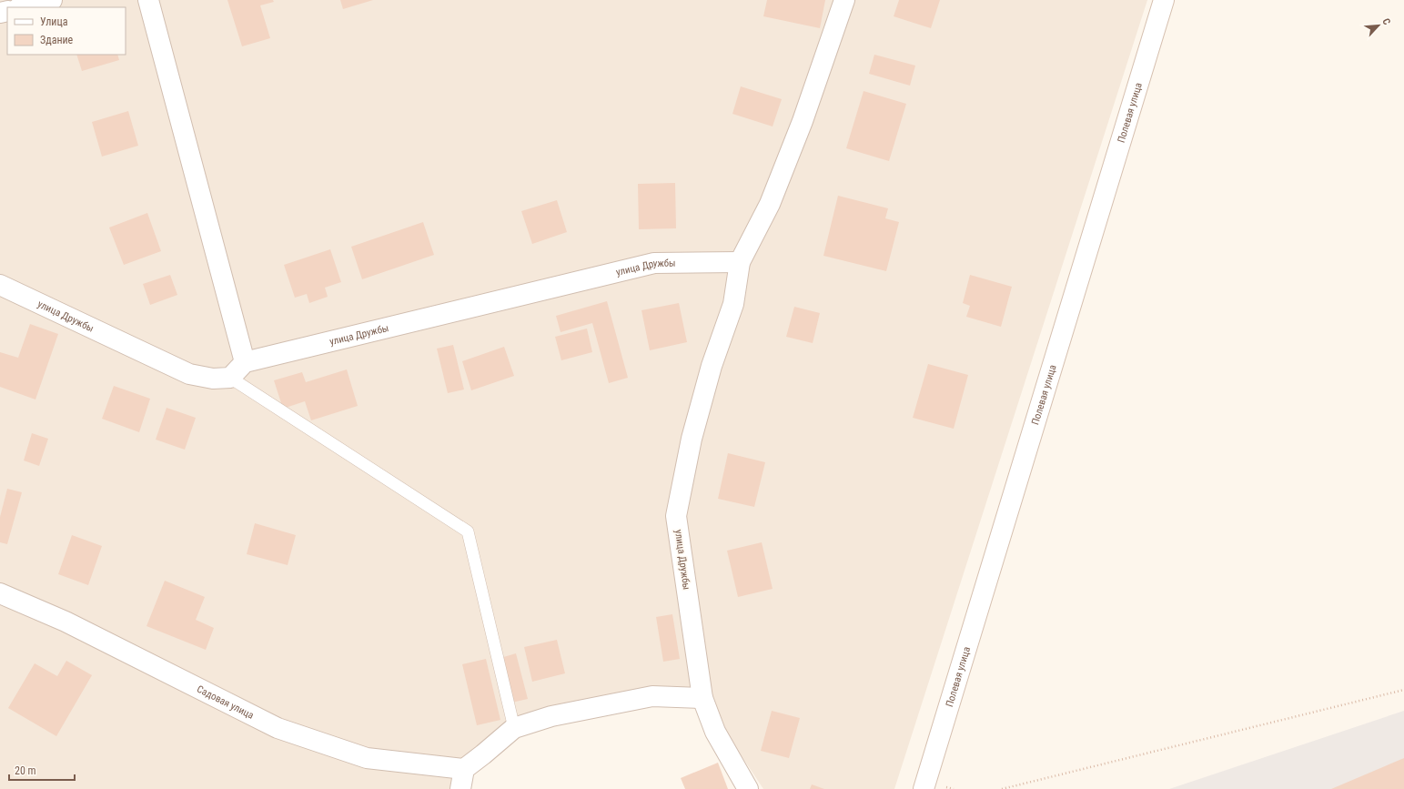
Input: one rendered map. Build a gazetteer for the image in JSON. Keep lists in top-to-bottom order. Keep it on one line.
{"streets":{"street":["Полевая улица","улица Дружбы","Садовая улица"]},"legend":["Улица","Здание"],"scale_bar":"20 m","north":"top right"}
